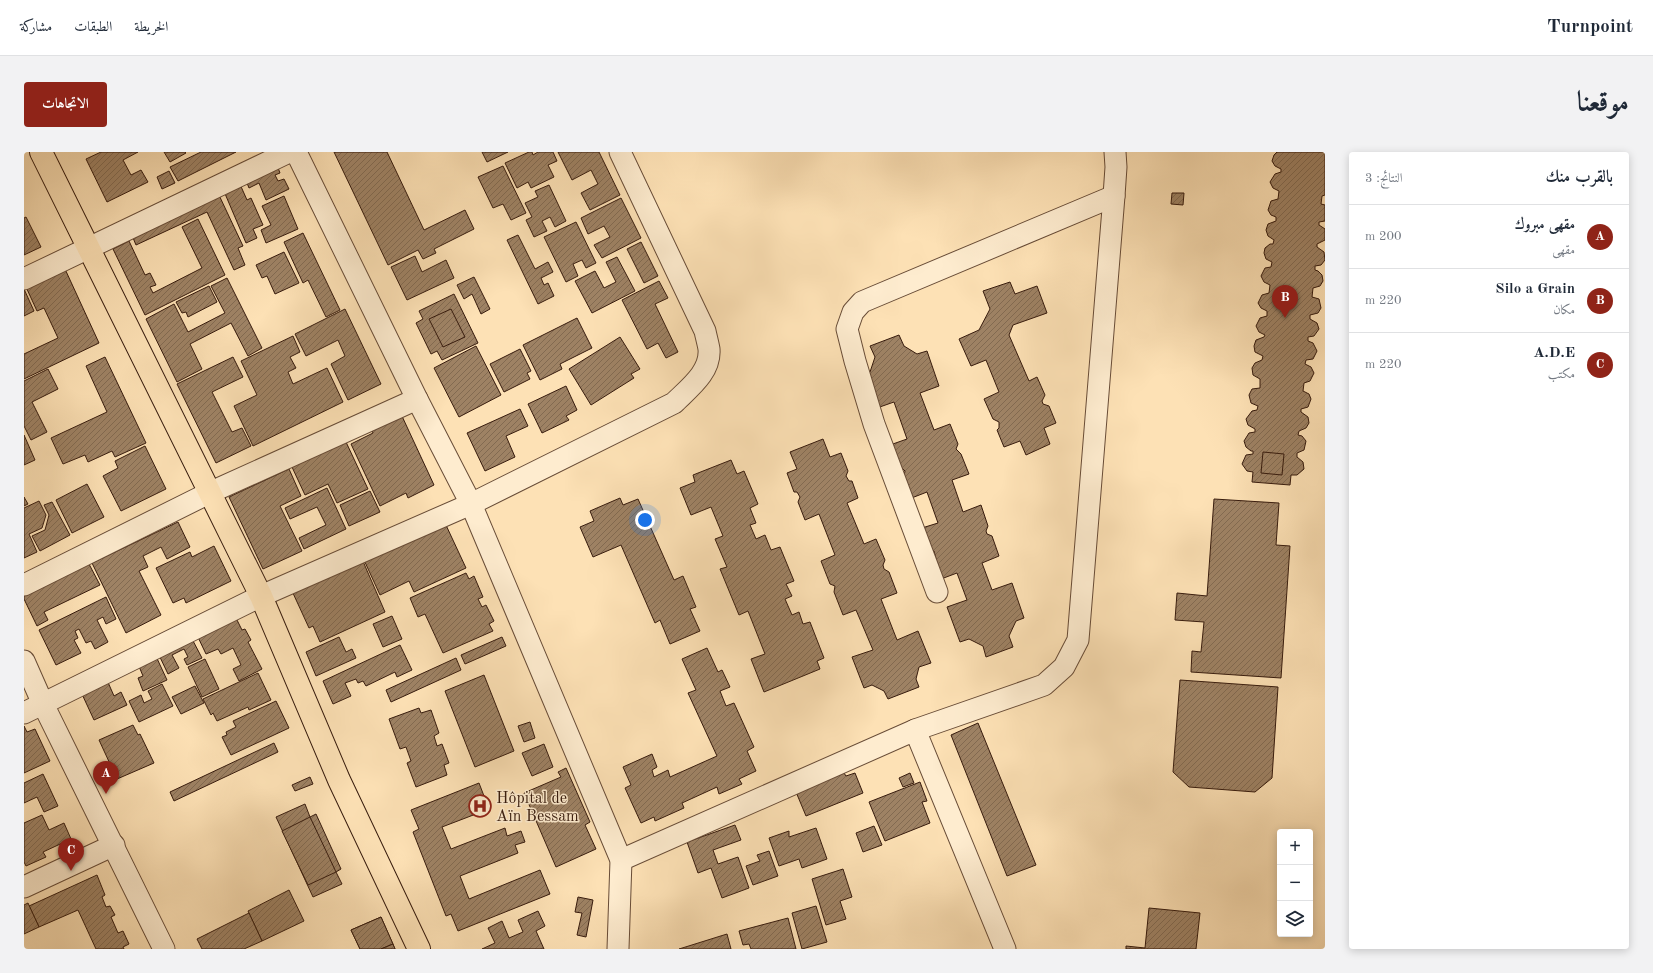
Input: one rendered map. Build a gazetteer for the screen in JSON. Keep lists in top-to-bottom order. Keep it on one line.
{"places":{"hospital":["Hôpital de Aïn Bessam"]},"page":{"header":"Turnpoint","nav":["الخريطة","الطبقات","مشاركة"],"title":"موقعنا","buttons":"الاتجاهات","heading":["بالقرب منك","النتائج: 3"],"list":[{"mark":"A","name":"مقهى مبروك","note":"مقهى","value":"200 m"},{"mark":"B","name":"Silo a Grain","note":"مكان","value":"220 m"},{"mark":"C","name":"A.D.E","note":"مكتب","value":"220 m"}],"pins":["B","A","C"],"map_buttons":["+","−"]}}
